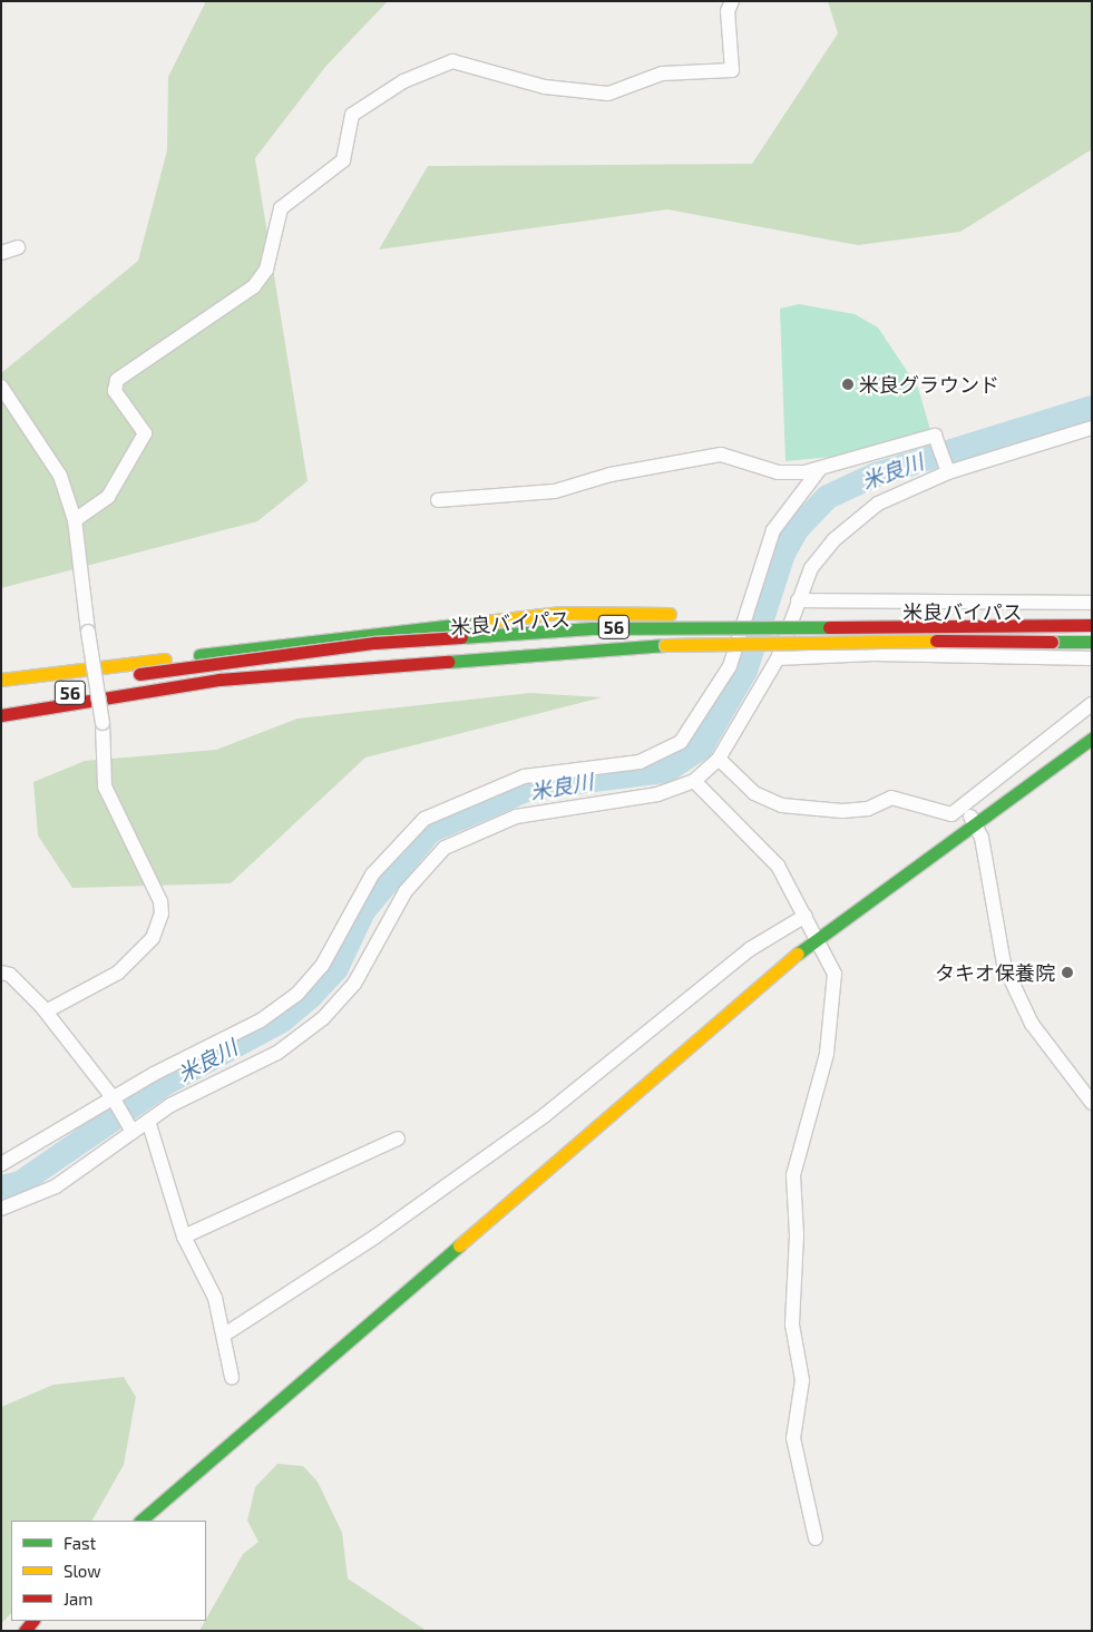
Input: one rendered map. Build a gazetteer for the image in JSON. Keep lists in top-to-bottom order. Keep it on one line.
{"streets":{"main road":["米良バイパス","56"]},"water":["米良川"],"places":["米良グラウンド","タキオ保養院"],"legend":["Fast","Slow","Jam"]}
